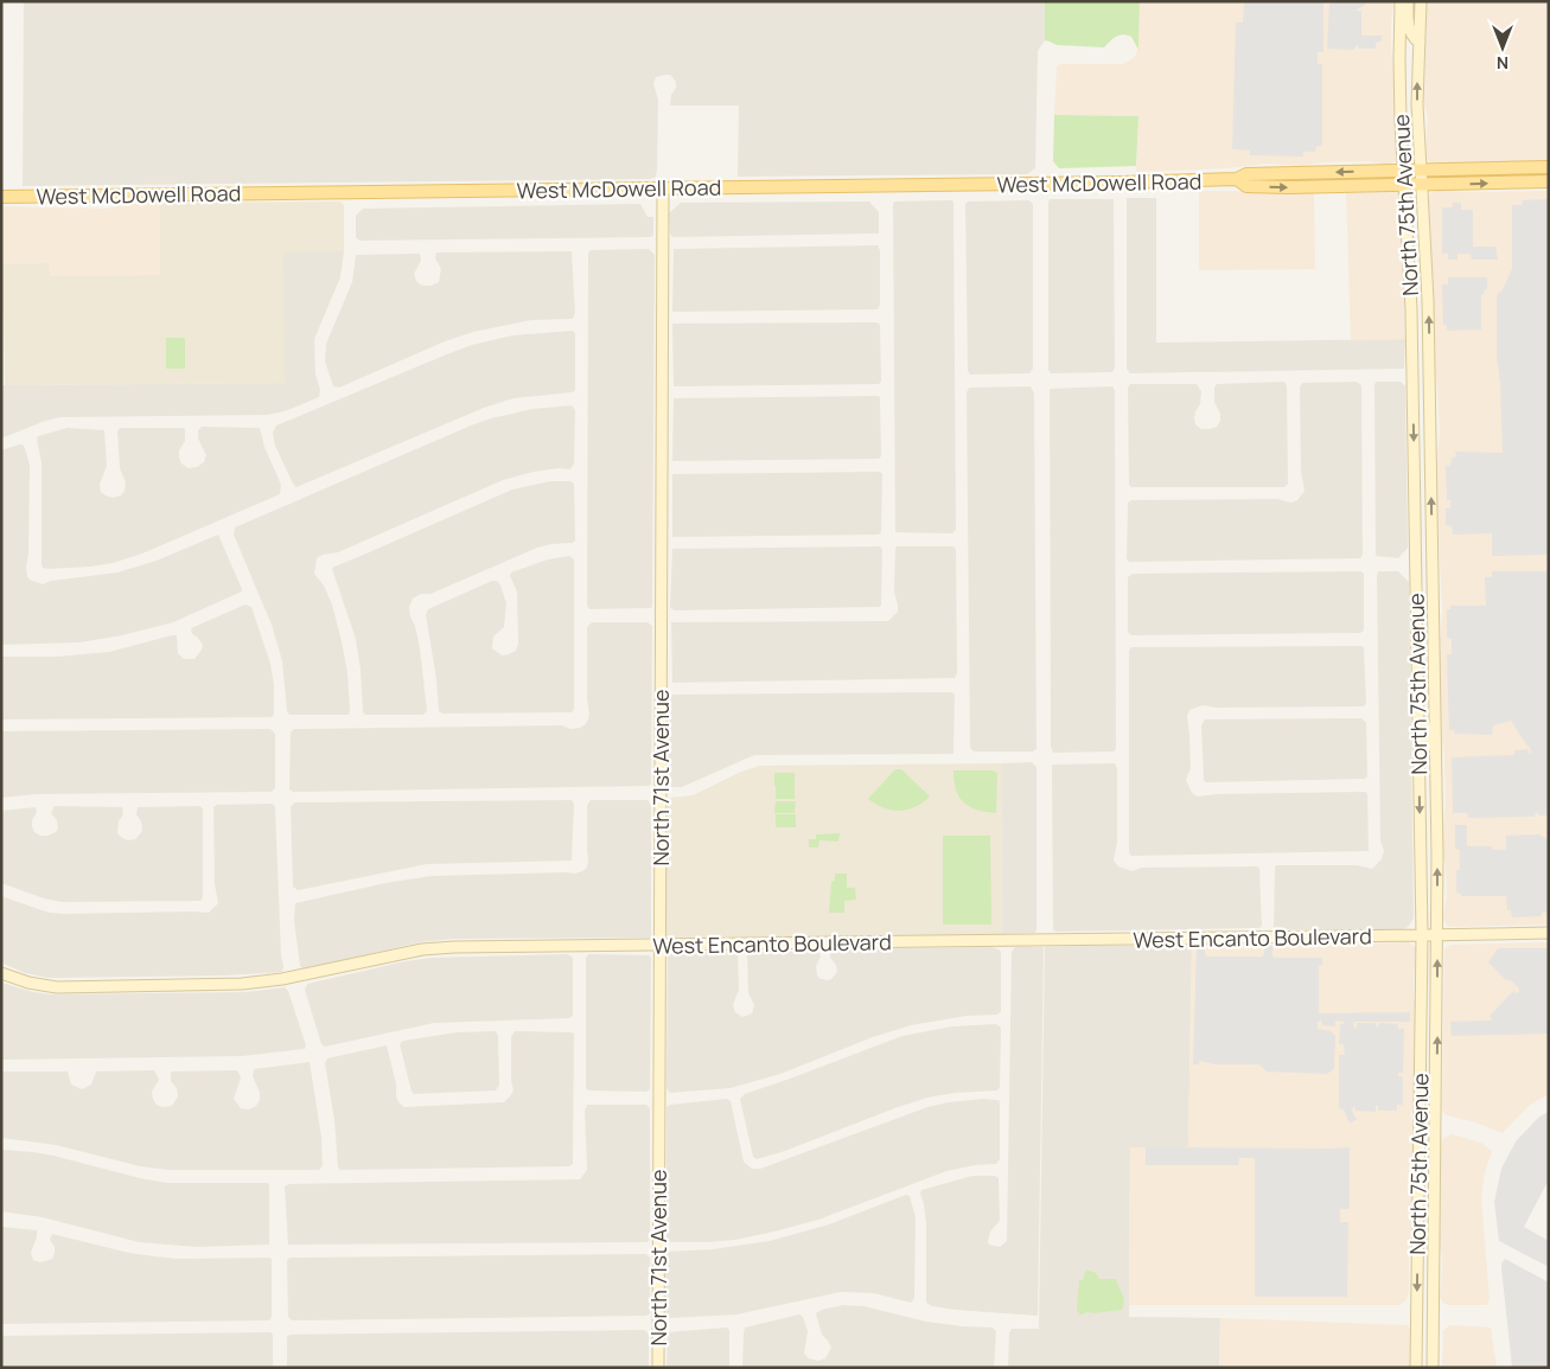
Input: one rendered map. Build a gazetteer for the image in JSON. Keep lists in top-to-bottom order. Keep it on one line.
{"streets":{"main road":["West McDowell Road","North 75th Avenue","North 71st Avenue","West Encanto Boulevard"]},"crossings":[["West McDowell Road","North 75th Avenue"],["West McDowell Road","North 71st Avenue"],["North 75th Avenue","West Encanto Boulevard"],["North 71st Avenue","West Encanto Boulevard"]],"north":"bottom"}
